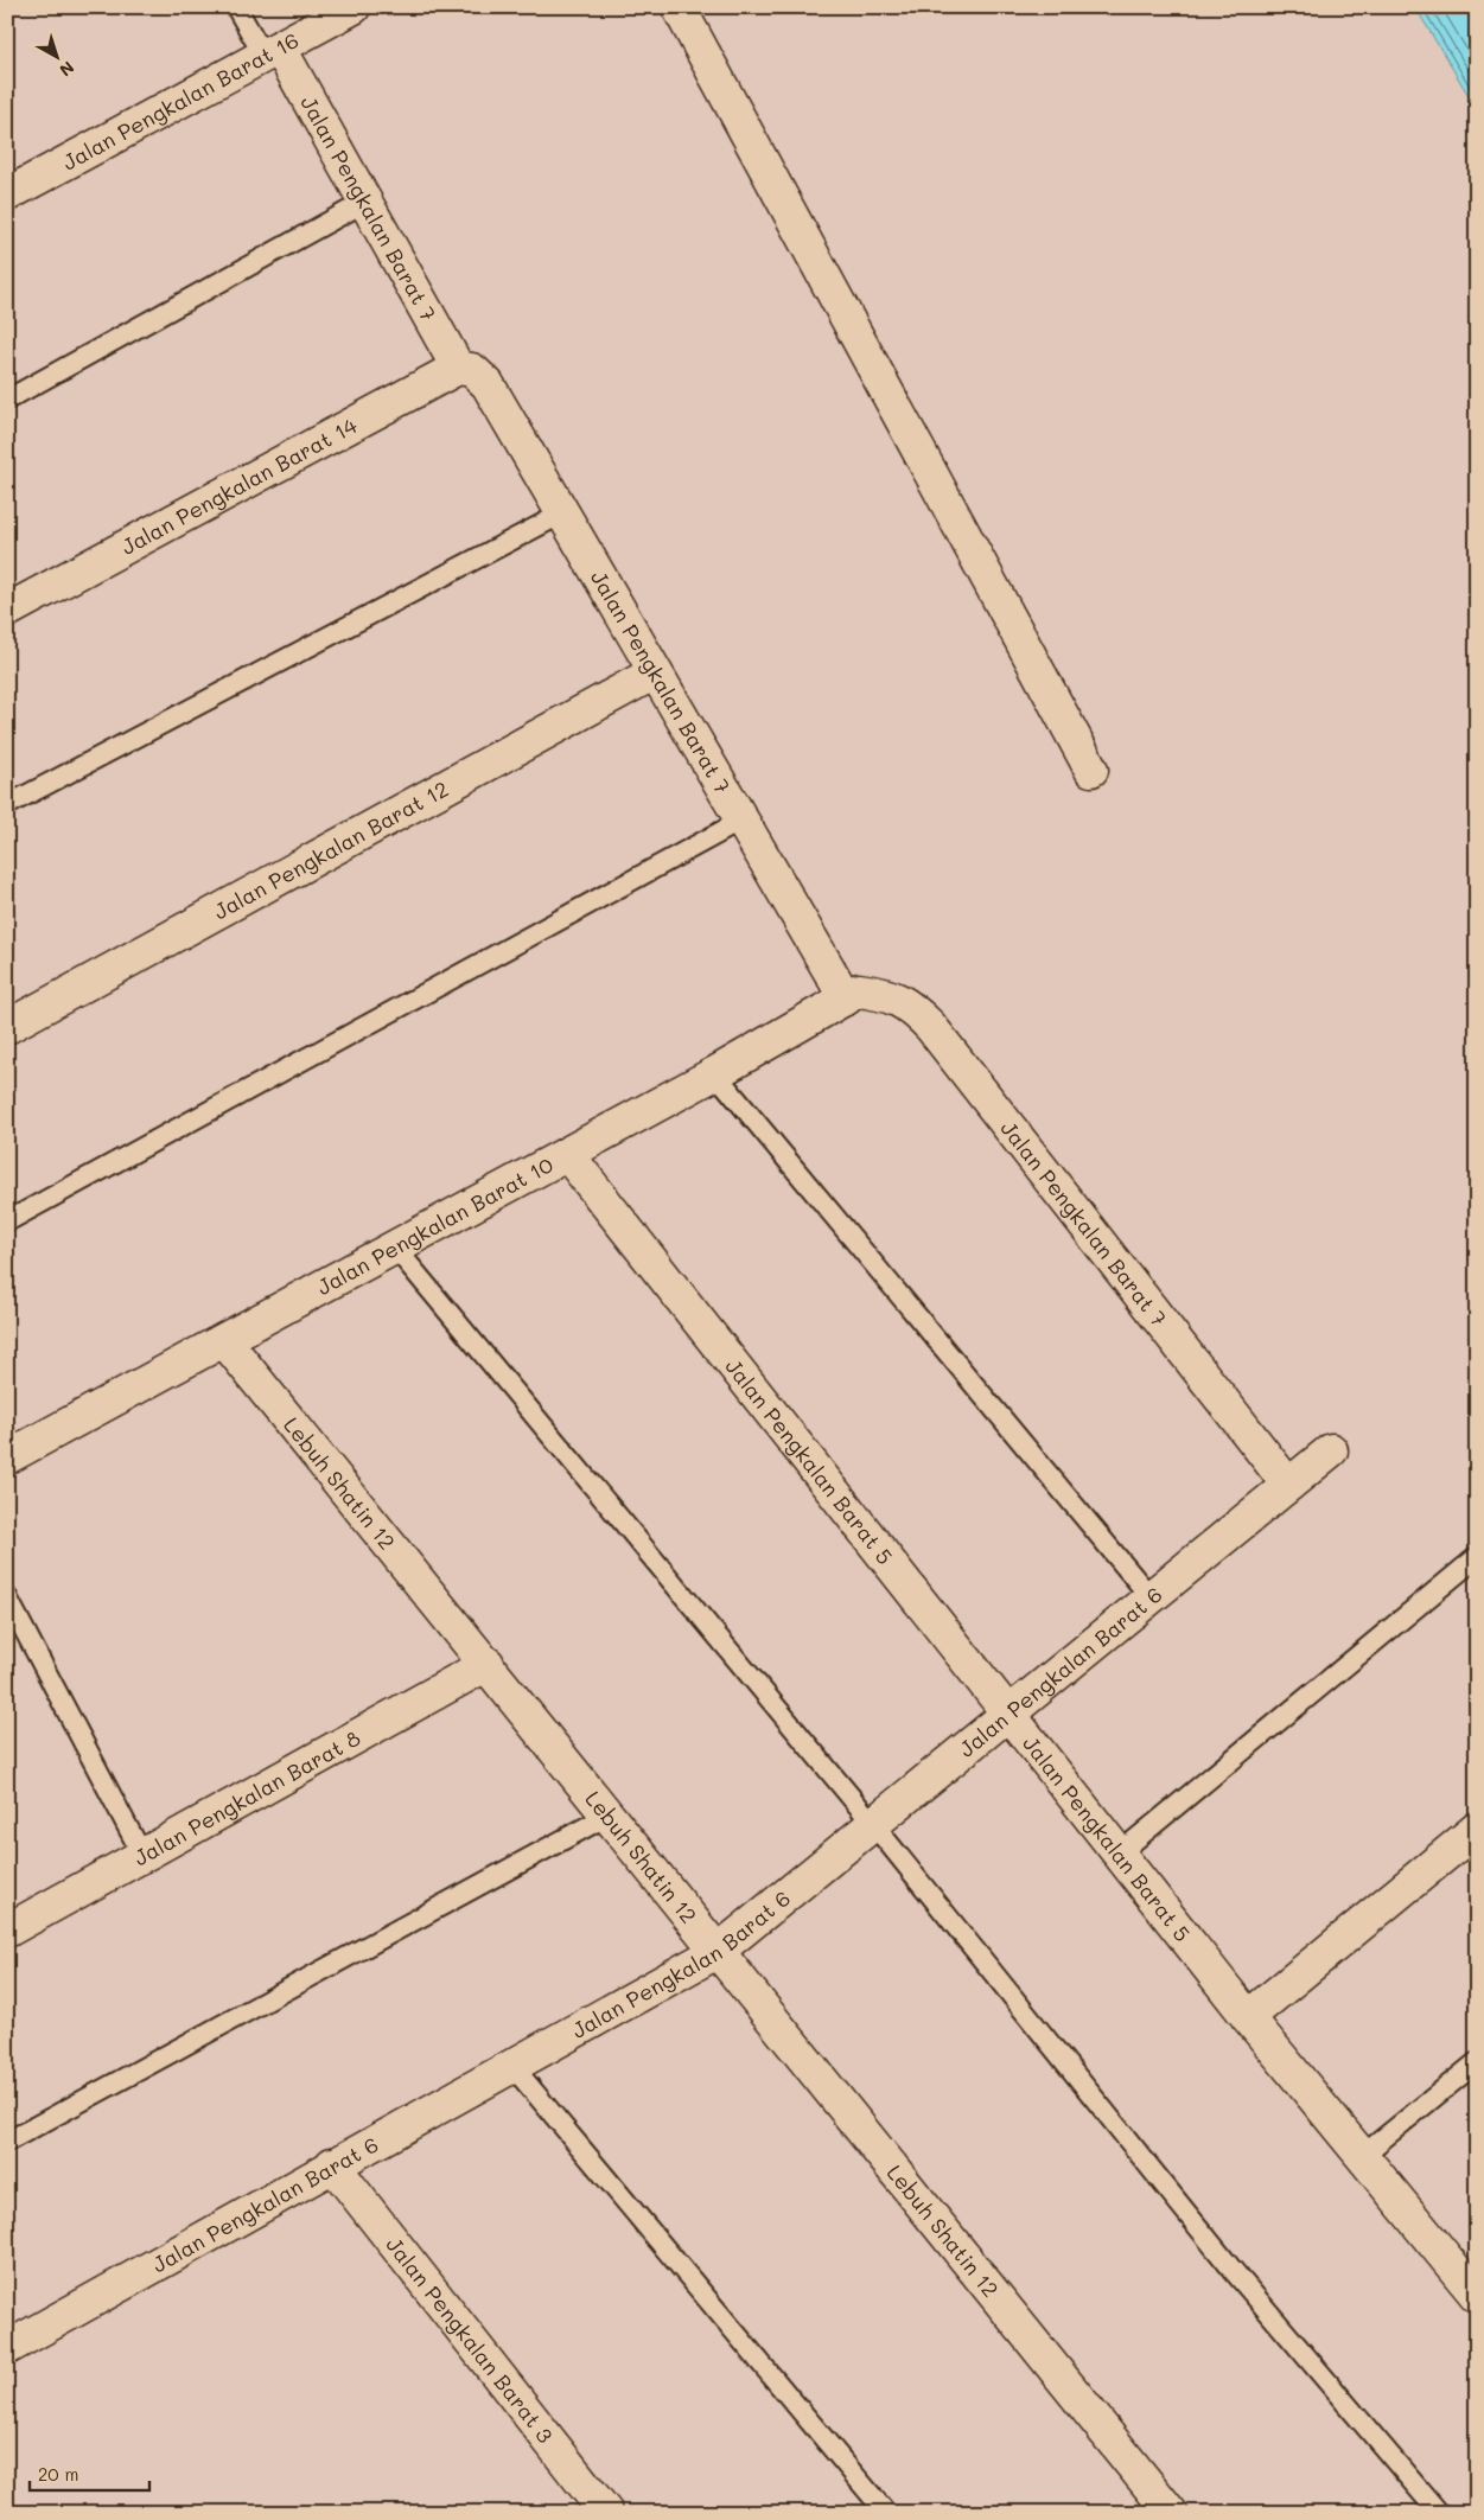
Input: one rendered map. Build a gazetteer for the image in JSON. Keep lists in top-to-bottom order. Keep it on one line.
{"streets":{"street":["Jalan Pengkalan Barat 16","Jalan Pengkalan Barat 7","Jalan Pengkalan Barat 14","Jalan Pengkalan Barat 12","Jalan Pengkalan Barat 10","Jalan Pengkalan Barat 5","Lebuh Shatin 12","Jalan Pengkalan Barat 6","Jalan Pengkalan Barat 8","Jalan Pengkalan Barat 3"]},"crossings":[["Jalan Pengkalan Barat 16","Jalan Pengkalan Barat 7"],["Jalan Pengkalan Barat 7","Jalan Pengkalan Barat 14"],["Jalan Pengkalan Barat 7","Jalan Pengkalan Barat 12"],["Jalan Pengkalan Barat 7","Jalan Pengkalan Barat 10"],["Jalan Pengkalan Barat 7","Jalan Pengkalan Barat 6"],["Jalan Pengkalan Barat 10","Jalan Pengkalan Barat 5"],["Jalan Pengkalan Barat 10","Lebuh Shatin 12"],["Jalan Pengkalan Barat 5","Jalan Pengkalan Barat 6"],["Lebuh Shatin 12","Jalan Pengkalan Barat 6"],["Lebuh Shatin 12","Jalan Pengkalan Barat 8"],["Jalan Pengkalan Barat 6","Jalan Pengkalan Barat 3"]],"scale_bar":"20 m","north":"bottom right"}
